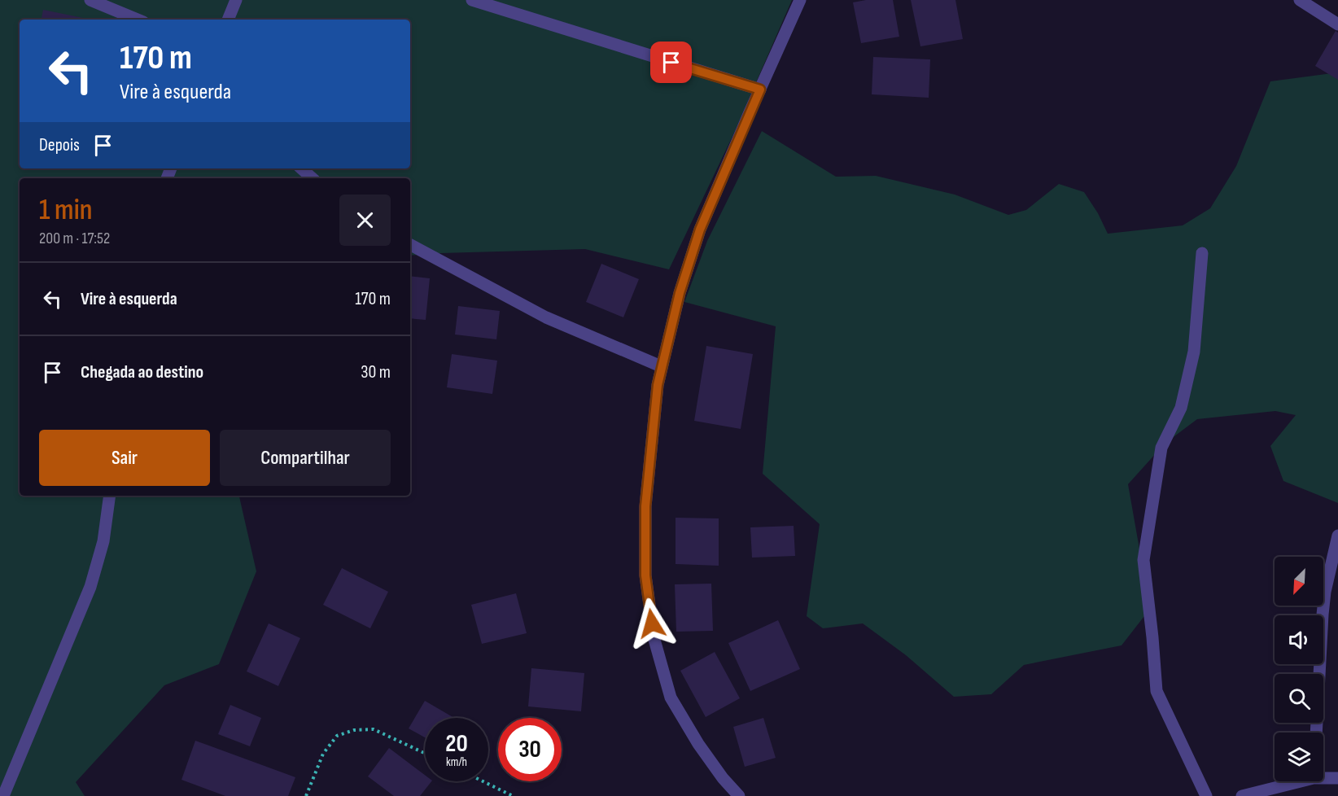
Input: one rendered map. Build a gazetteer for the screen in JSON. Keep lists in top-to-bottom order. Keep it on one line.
{"north":"bottom left","page":{"turn":["170 m","Vire à esquerda"],"then":"Depois","heading":["1 min","200 m · 17:52"],"list":[{"name":"Vire à esquerda","value":"170 m"},{"name":"Chegada ao destino","value":"30 m"}],"buttons":["Sair","Compartilhar"],"speed":"20 km/h","limit":"30"}}
